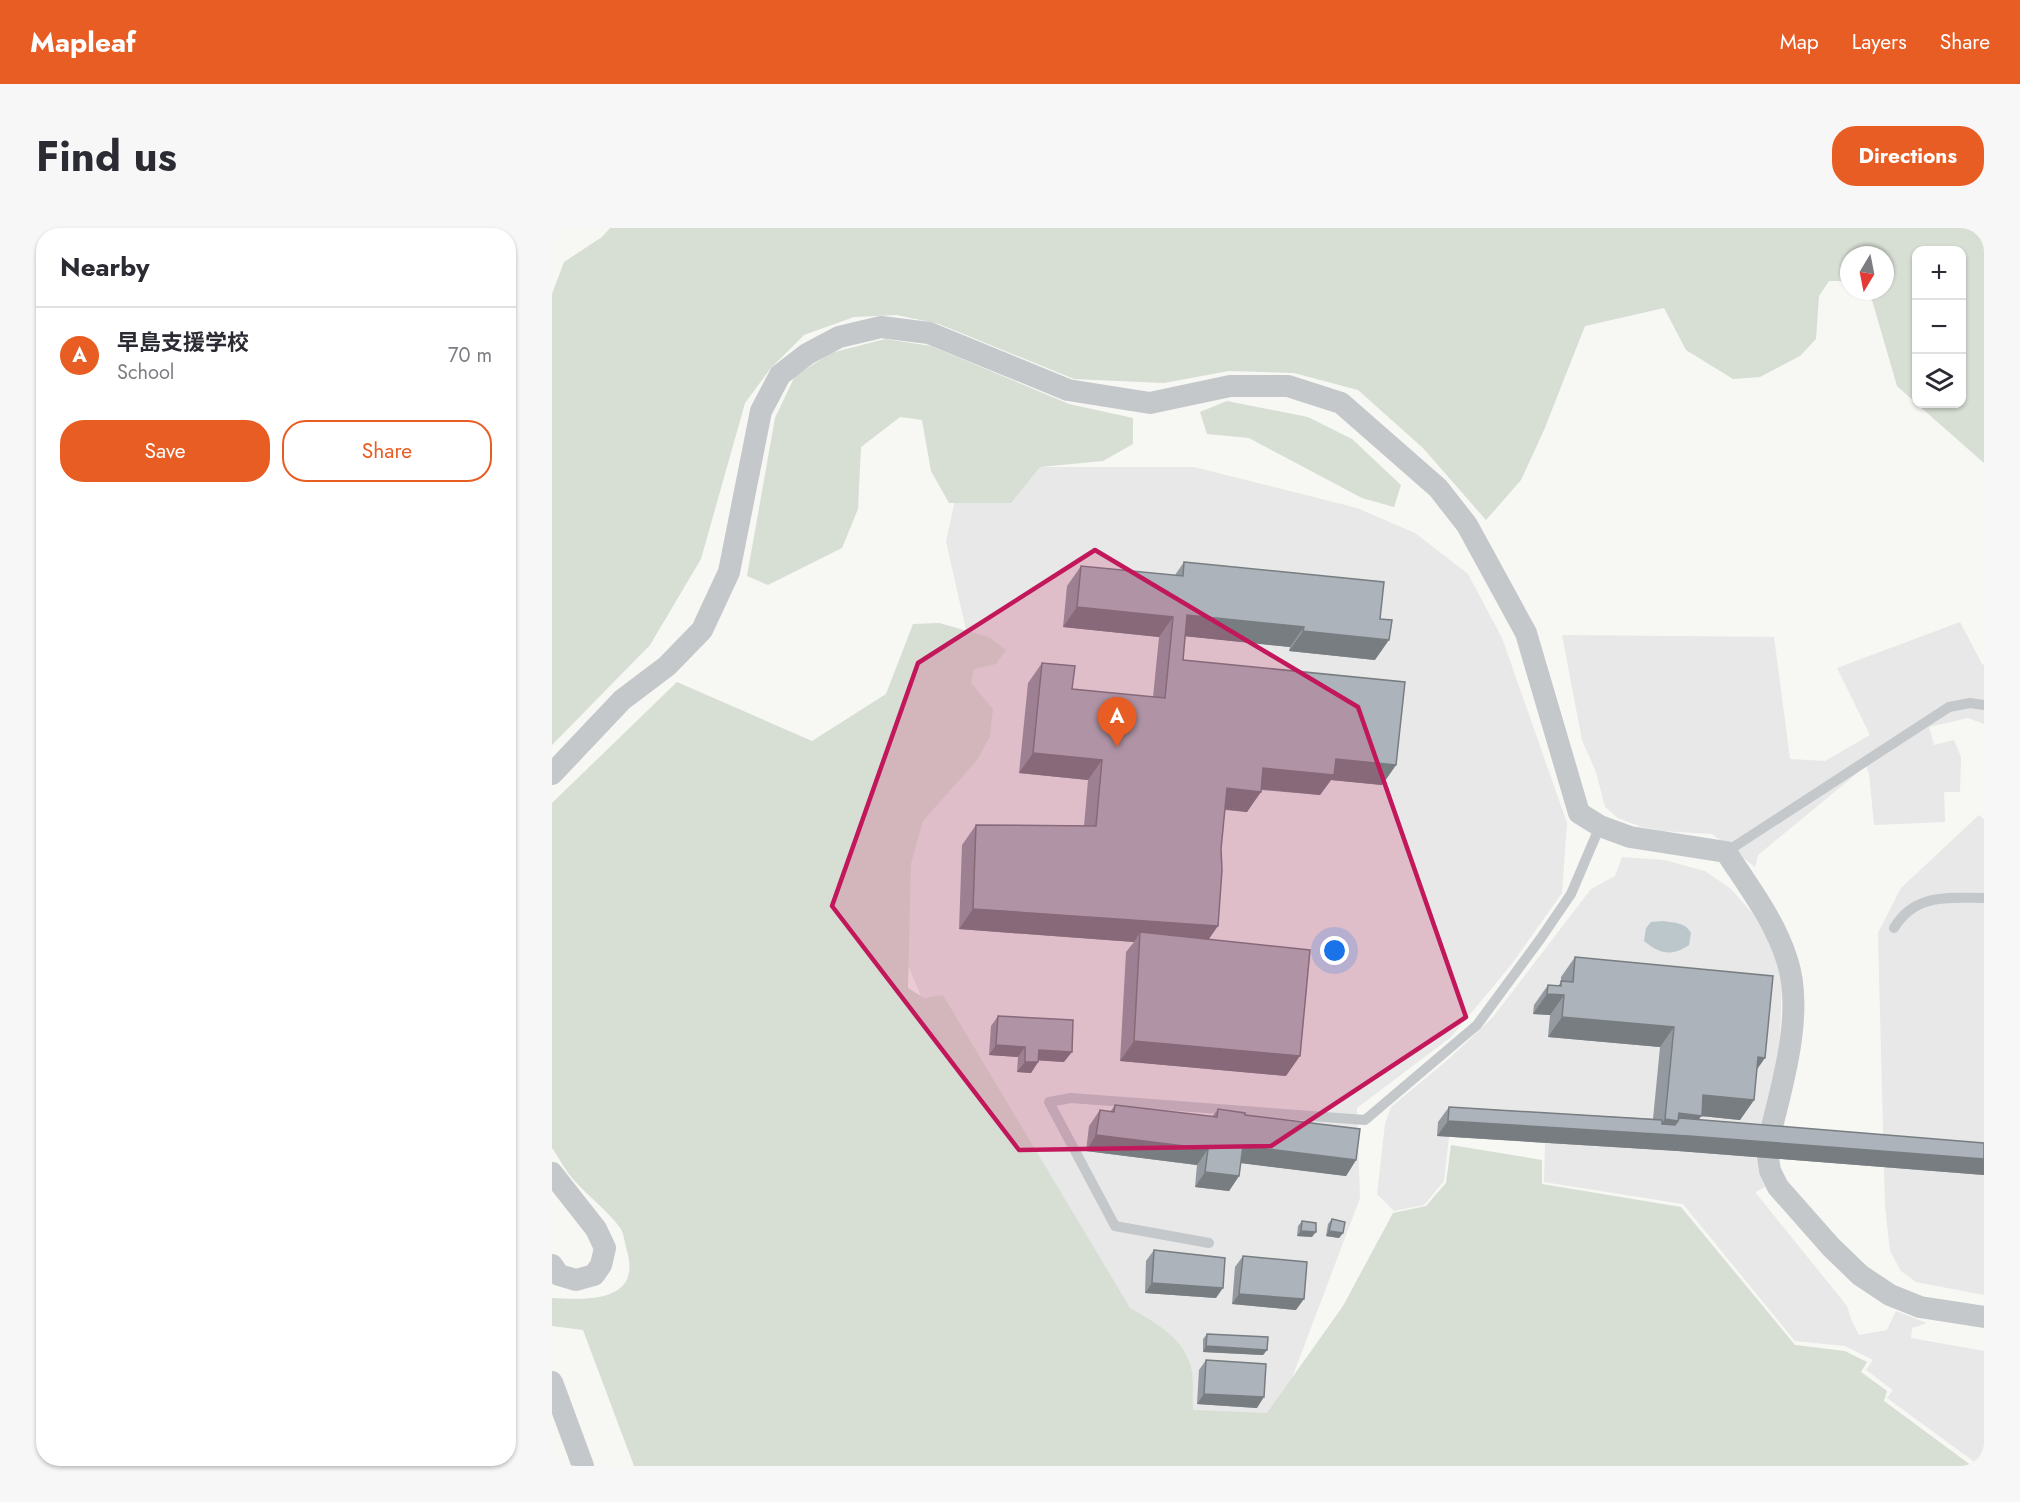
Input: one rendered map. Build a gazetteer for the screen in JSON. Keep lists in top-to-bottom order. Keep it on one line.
{"north":"bottom","page":{"header":"Mapleaf","nav":["Map","Layers","Share"],"title":"Find us","buttons":["Directions",["Save","Share"]],"heading":"Nearby","map_buttons":["+","−"],"list":[{"mark":"A","name":"早島支援学校","note":"School","value":"70 m"}],"pins":"A"}}
